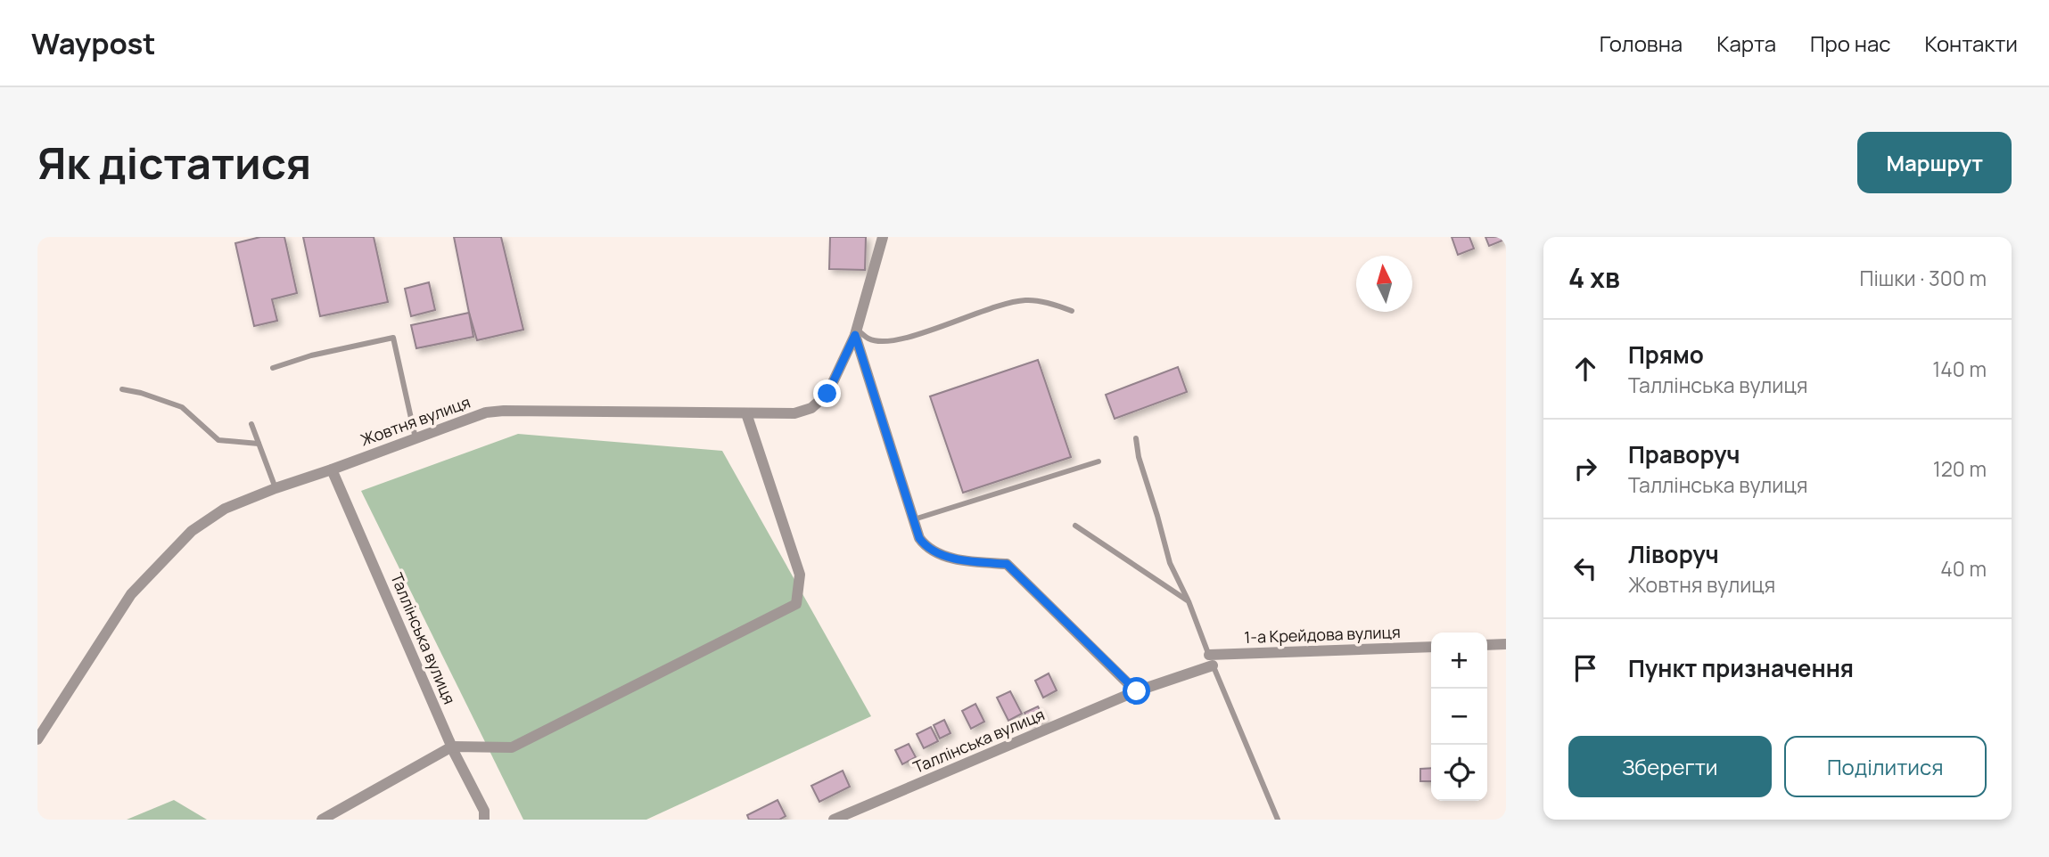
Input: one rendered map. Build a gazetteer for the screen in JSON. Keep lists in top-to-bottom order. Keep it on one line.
{"streets":{"street":["Жовтня вулиця","1-а Крейдова вулиця","Таллінська вулиця"]},"crossings":[["Жовтня вулиця","Таллінська вулиця"],["1-а Крейдова вулиця","Таллінська вулиця"]],"north":"top","page":{"header":"Waypost","nav":["Головна","Карта","Про нас","Контакти"],"buttons":["Маршрут",["Зберегти","Поділитися"]],"title":"Як дістатися","heading":["4 хв","Пішки · 300 m"],"list":[["Прямо","Таллінська вулиця","140 m"],["Праворуч","Таллінська вулиця","120 m"],["Ліворуч","Жовтня вулиця","40 m"],"Пункт призначення"],"map_buttons":["+","−"]}}
